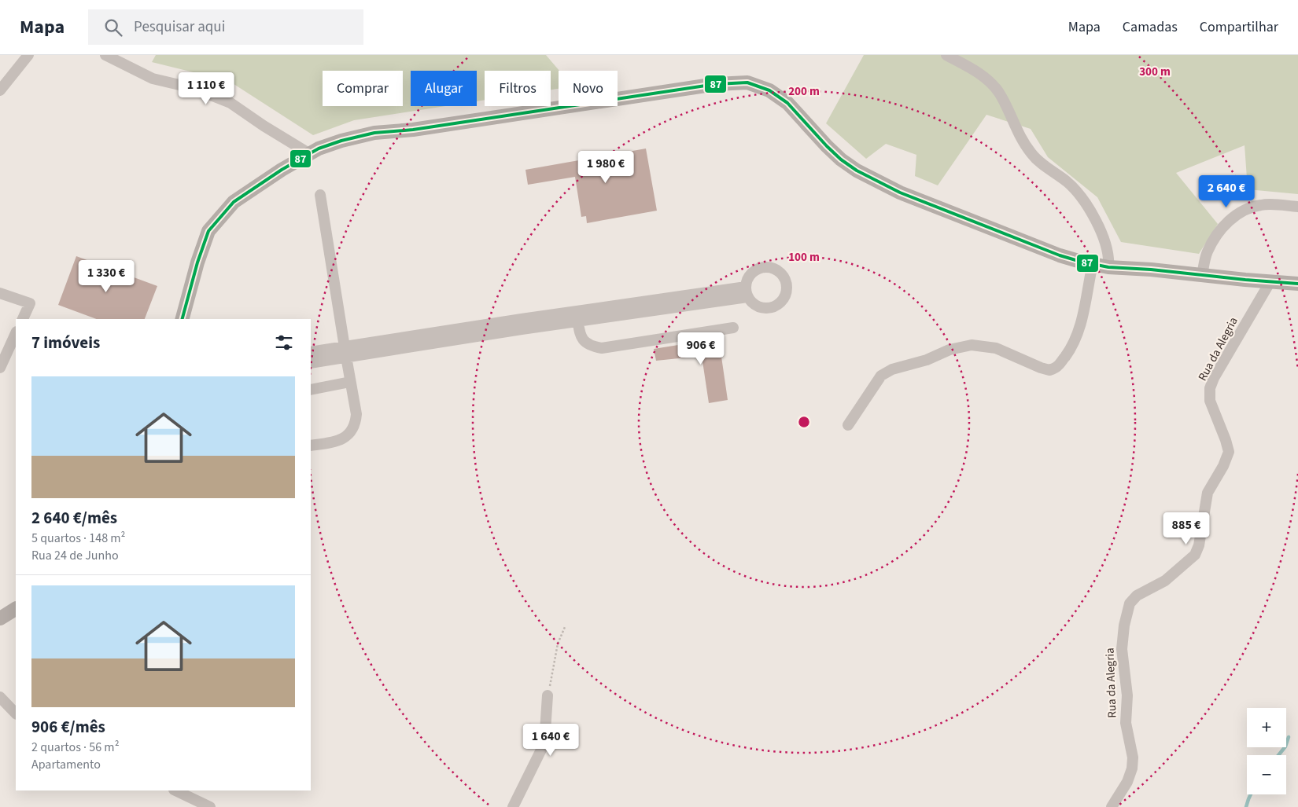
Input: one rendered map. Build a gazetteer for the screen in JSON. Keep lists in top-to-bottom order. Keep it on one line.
{"streets":{"street":["Rua da Alegria"]},"lines":["transit line 87"],"page":{"header":"Mapa","search":"Pesquisar aqui","nav":["Mapa","Camadas","Compartilhar"],"chip":["Comprar","Alugar","Filtros","Novo"],"price":["1 110 €","1 980 €","2 640 €","1 330 €","906 €","885 €","1 640 €"],"heading":"7 imóveis","list":[{"name":"2 640 €/mês","note":"5 quartos · 148 m² · Rua 24 de Junho"},{"name":"906 €/mês","note":"2 quartos · 56 m² · Apartamento"}],"map_buttons":["+","−"]},"rings":["300 m","200 m","100 m"]}
